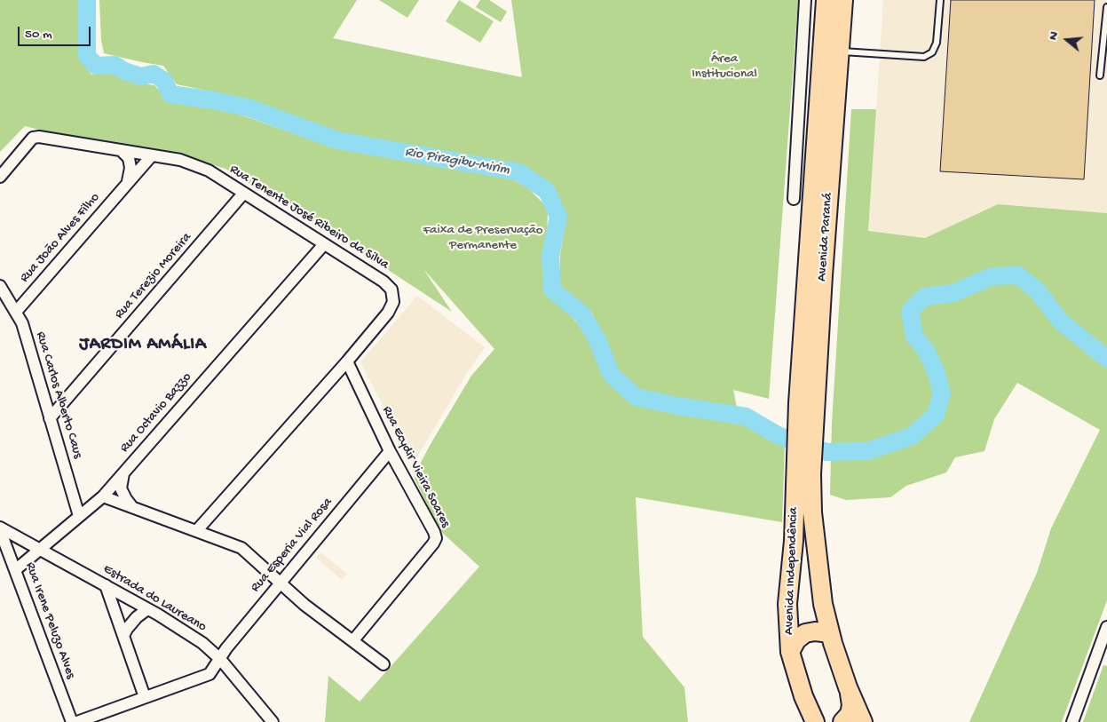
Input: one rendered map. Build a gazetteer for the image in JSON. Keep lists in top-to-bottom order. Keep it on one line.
{"streets":{"main road":["Avenida Paraná","Avenida Independência"],"street":["Rua Tenente José Ribeiro da Silva","Rua João Alves Filho","Rua Terezio Moreira","Rua Carlos Alberto Caus","Rua Octavio Bazzo","Rua Ecydir Vieira Soares","Rua Esperia Vial Rosa","Estrada do Laureano","Rua Irene Peluzo Alves"]},"crossings":[["Rua Tenente José Ribeiro da Silva","Rua João Alves Filho"],["Rua Tenente José Ribeiro da Silva","Rua Terezio Moreira"],["Rua Tenente José Ribeiro da Silva","Rua Octavio Bazzo"],["Rua Tenente José Ribeiro da Silva","Rua Ecydir Vieira Soares"],["Avenida Paraná","Avenida Independência"],["Rua João Alves Filho","Rua Carlos Alberto Caus"],["Rua Terezio Moreira","Rua Carlos Alberto Caus"],["Rua Carlos Alberto Caus","Rua Octavio Bazzo"],["Rua Octavio Bazzo","Estrada do Laureano"],["Rua Octavio Bazzo","Rua Irene Peluzo Alves"],["Rua Ecydir Vieira Soares","Rua Esperia Vial Rosa"],["Rua Esperia Vial Rosa","Estrada do Laureano"],["Estrada do Laureano","Rua Irene Peluzo Alves"]],"districts":["JARDIM AMÁLIA"],"water":["Rio Piragibu-Mirim"],"parks":["Área Institucional","Faixa de Preservação Permanente"],"scale_bar":"50 m","north":"left"}
